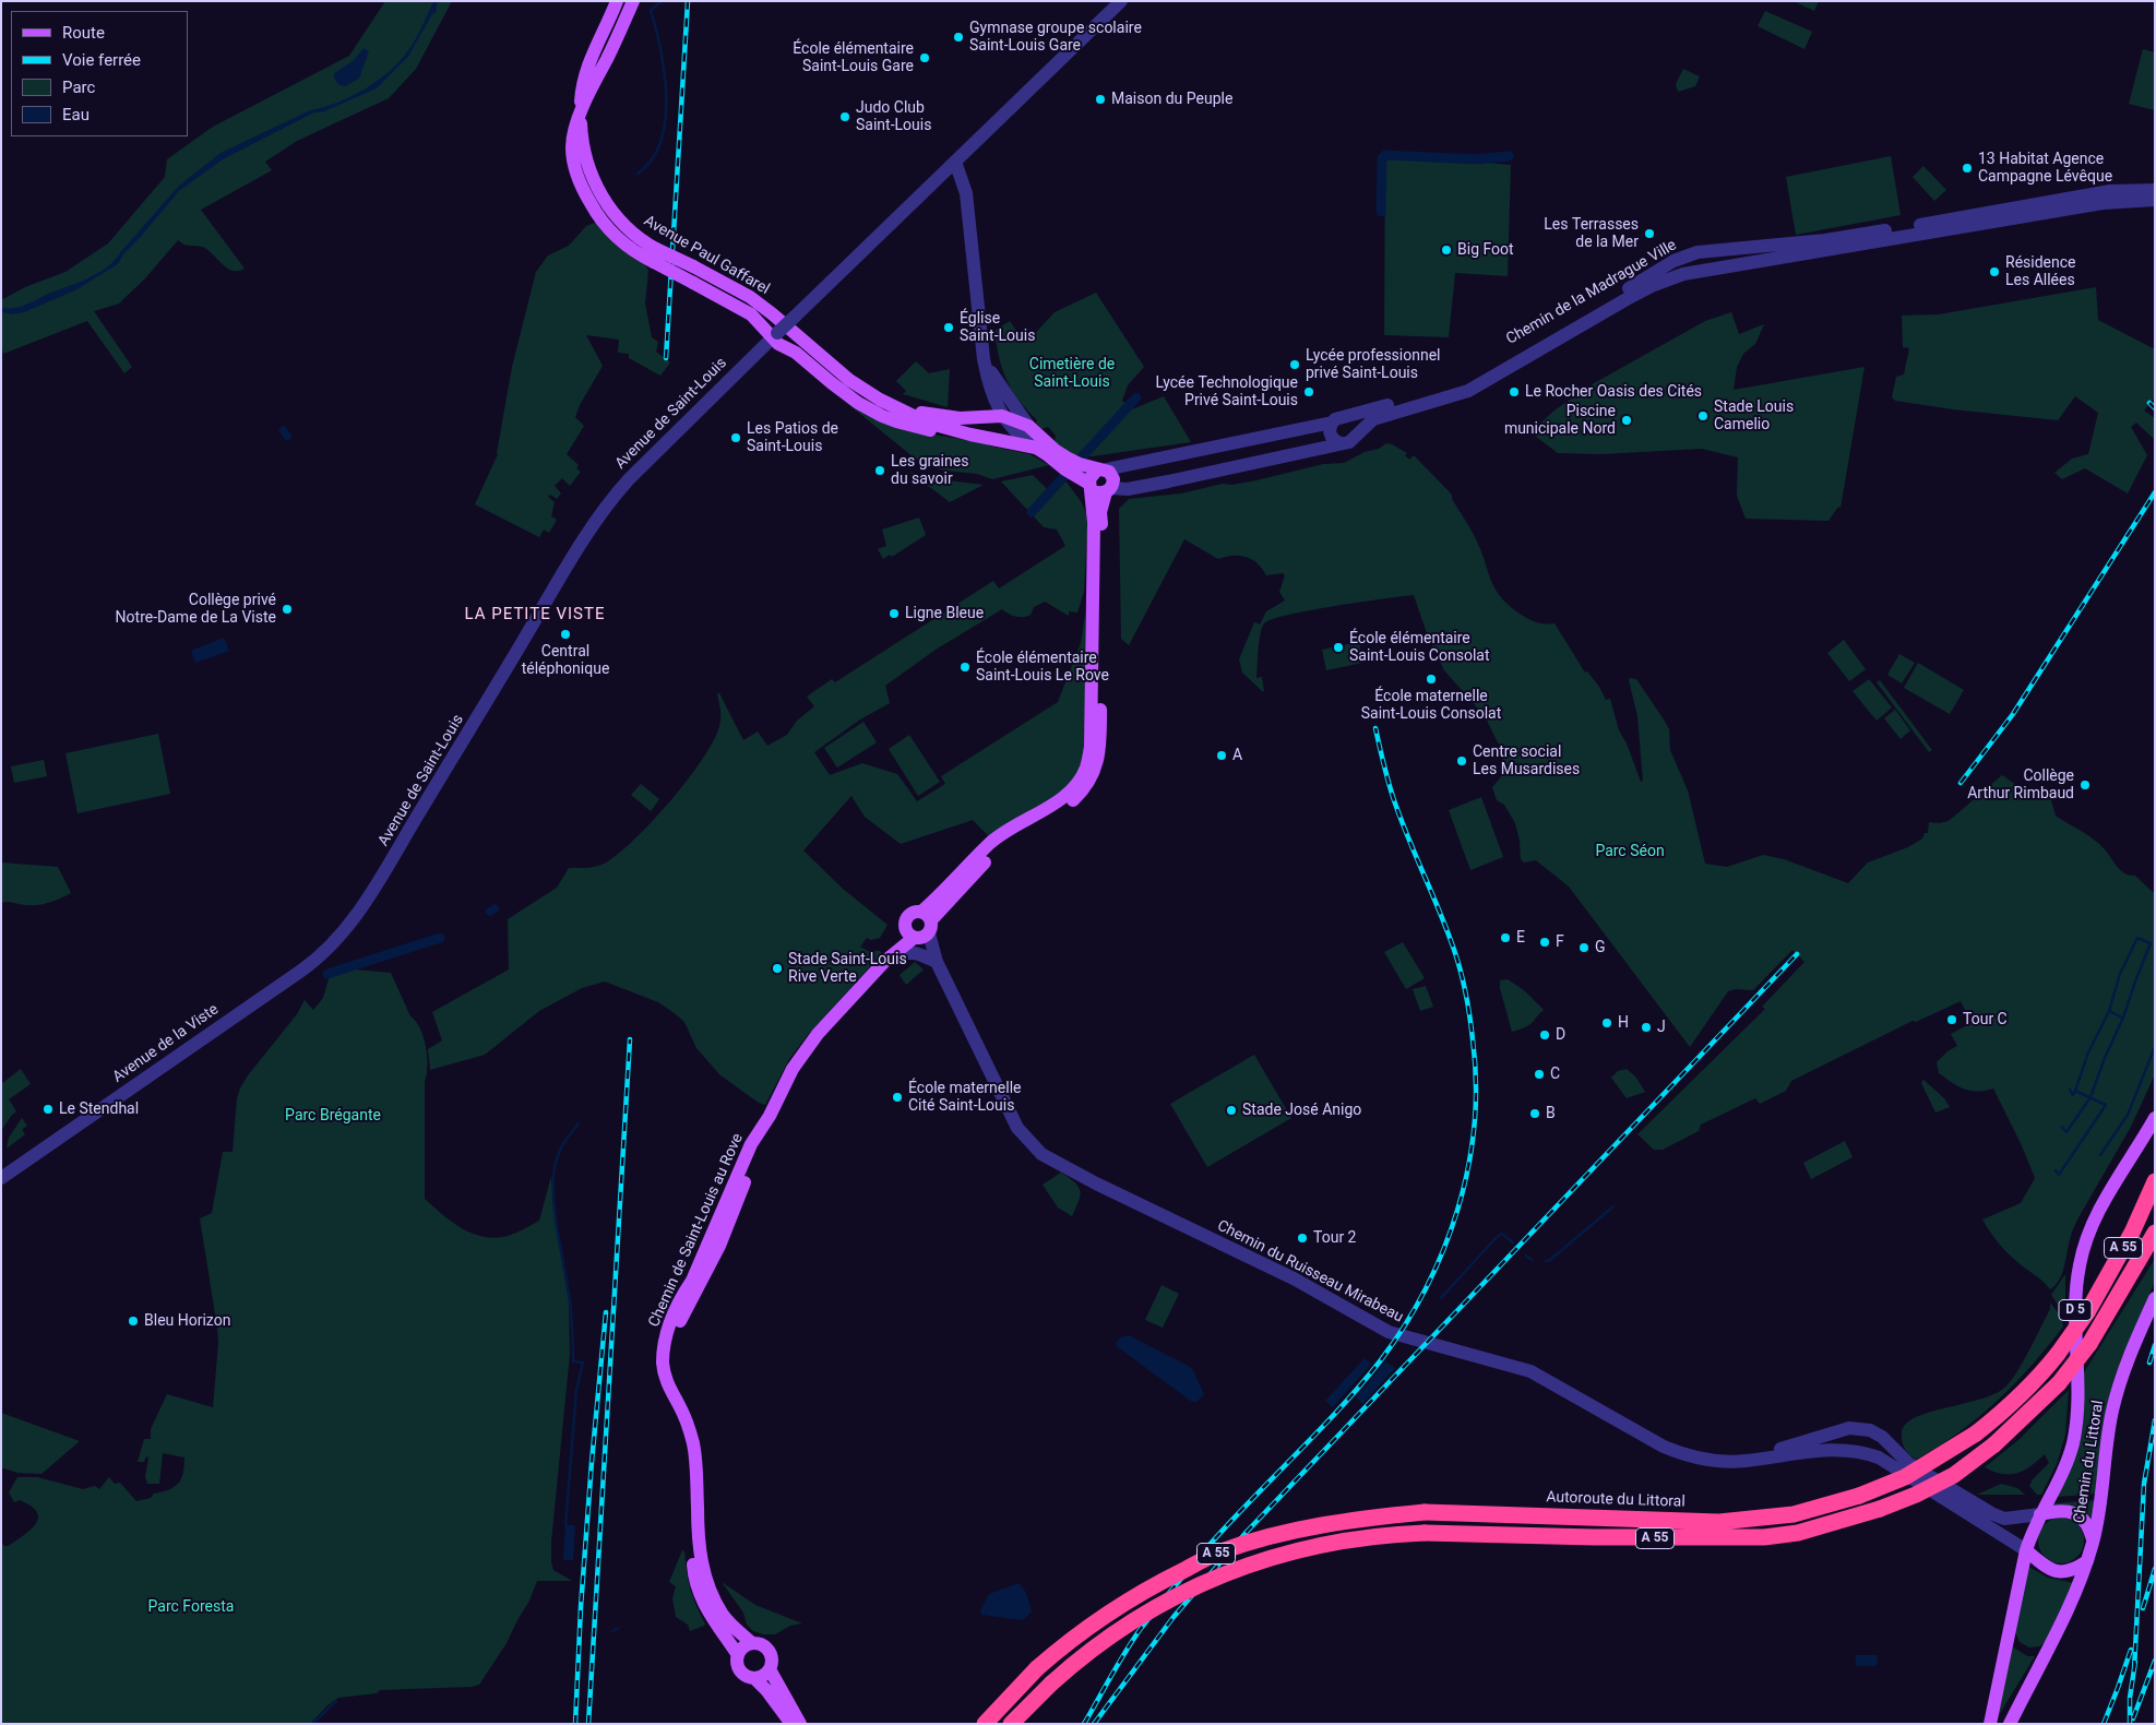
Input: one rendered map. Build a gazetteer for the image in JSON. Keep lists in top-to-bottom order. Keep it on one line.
{"streets":{"highway":["A 55","Autoroute du Littoral"],"main road":["Avenue Paul Gaffarel","Chemin de Saint-Louis au Rove","D 5","Chemin du Littoral"],"street":["Chemin de la Madrague Ville","Avenue de Saint-Louis","Avenue de la Viste","Chemin du Ruisseau Mirabeau"]},"crossings":[["Avenue Paul Gaffarel","Chemin de Saint-Louis au Rove"],["Avenue de Saint-Louis","Avenue de la Viste"],["Avenue de Saint-Louis","Chemin de Saint-Louis au Rove"],["Chemin de Saint-Louis au Rove","Chemin du Ruisseau Mirabeau"],["Chemin du Ruisseau Mirabeau","Chemin du Littoral"]],"districts":["LA PETITE VISTE"],"parks":["Cimetière de Saint-Louis","Parc Séon","Parc Brégante","Parc Foresta"],"places":["Gymnase groupe scolaire Saint-Louis Gare","École élémentaire Saint-Louis Gare","Maison du Peuple","Judo Club Saint-Louis","13 Habitat Agence Campagne Lévêque","Les Terrasses de la Mer","Big Foot","Résidence Les Allées","Église Saint-Louis","Lycée professionnel privé Saint-Louis","Lycée Technologique Privé Saint-Louis","Le Rocher Oasis des Cités","Stade Louis Camelio","Piscine municipale Nord","Les Patios de Saint-Louis","Les graines du savoir","Collège privé Notre-Dame de La Viste","Ligne Bleue","Central téléphonique","École élémentaire Saint-Louis Consolat","École élémentaire Saint-Louis Le Rove","École maternelle Saint-Louis Consolat","A","Centre social Les Musardises","Collège Arthur Rimbaud","E","F","G","Stade Saint-Louis Rive Verte","Tour C","H","J","D","C","École maternelle Cité Saint-Louis","Le Stendhal","Stade José Anigo","B","Tour 2","Bleu Horizon"],"legend":["Route","Voie ferrée","Parc","Eau"]}
